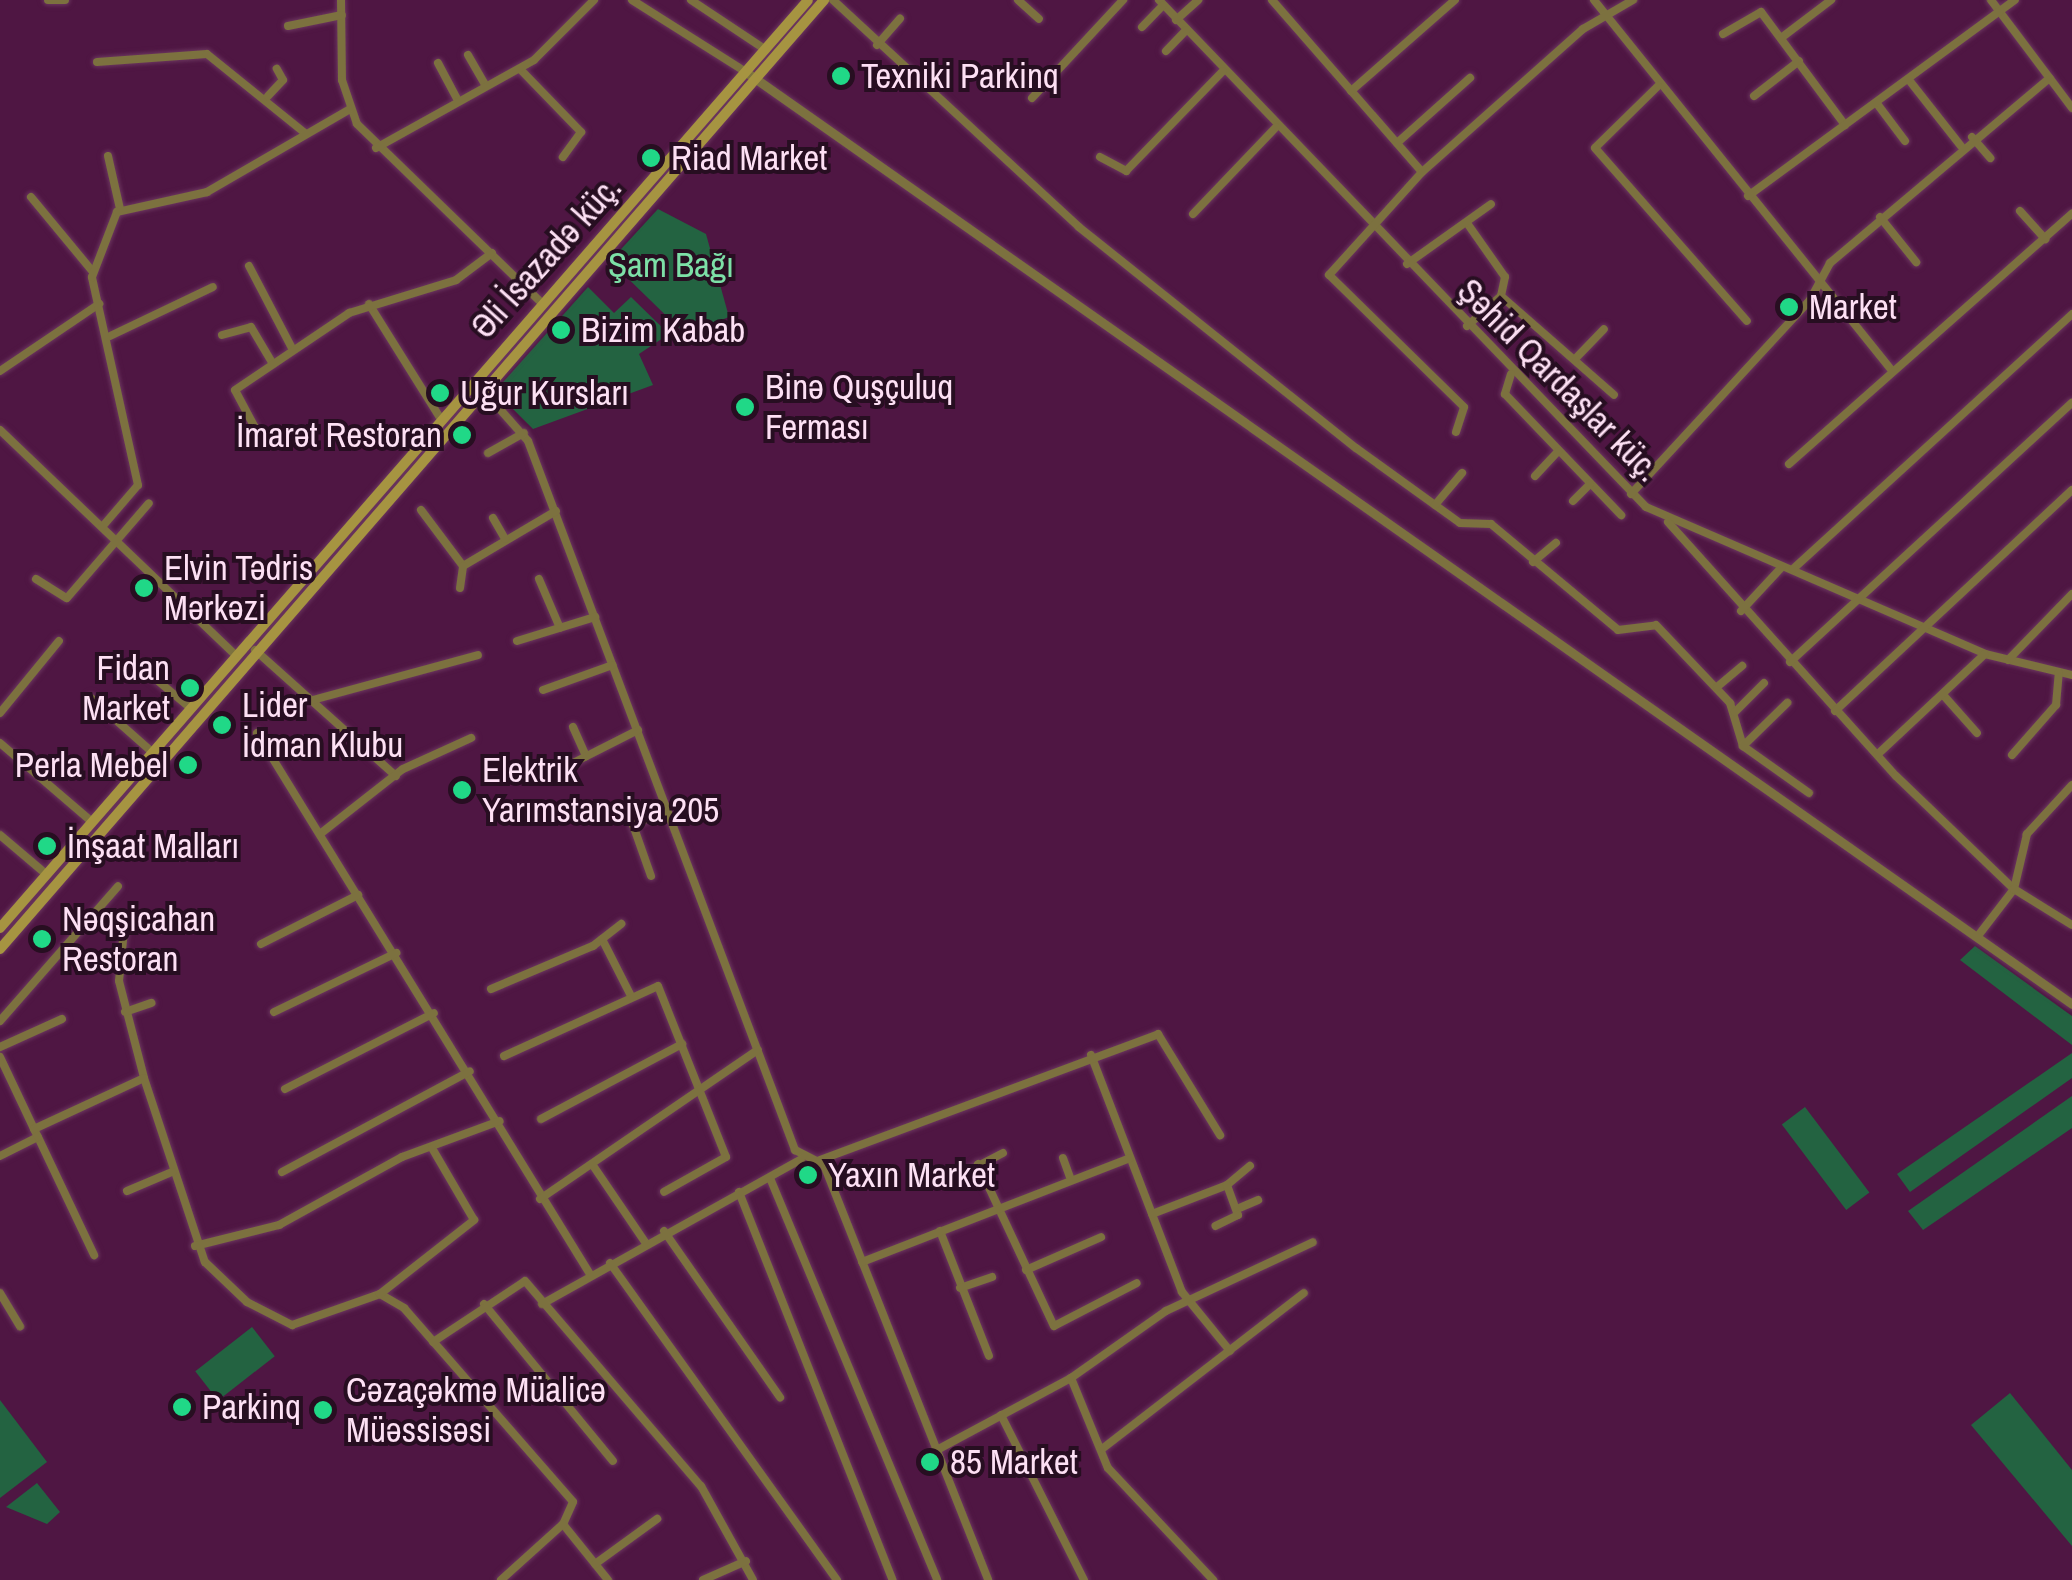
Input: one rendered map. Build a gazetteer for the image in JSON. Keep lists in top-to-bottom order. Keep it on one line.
{"streets":{"main road":["Əli İsazadə küç."],"street":["Şəhid Qardaşlar küç."]},"parks":["Şam Bağı"],"places":["Texniki Parkinq","Riad Market","Market","Bizim Kabab","Uğur Kursları","Binə Quşçuluq Ferması","İmarət Restoran","Elvin Tədris Mərkəzi","Fidan Market","Lider İdman Klubu","Perla Mebel","Elektrik Yarımstansiya 205","İnşaat Malları","Nəqşicahan Restoran","Yaxın Market","Parkinq","Cəzaçəkmə Müalicə Müəssisəsi","85 Market"]}
